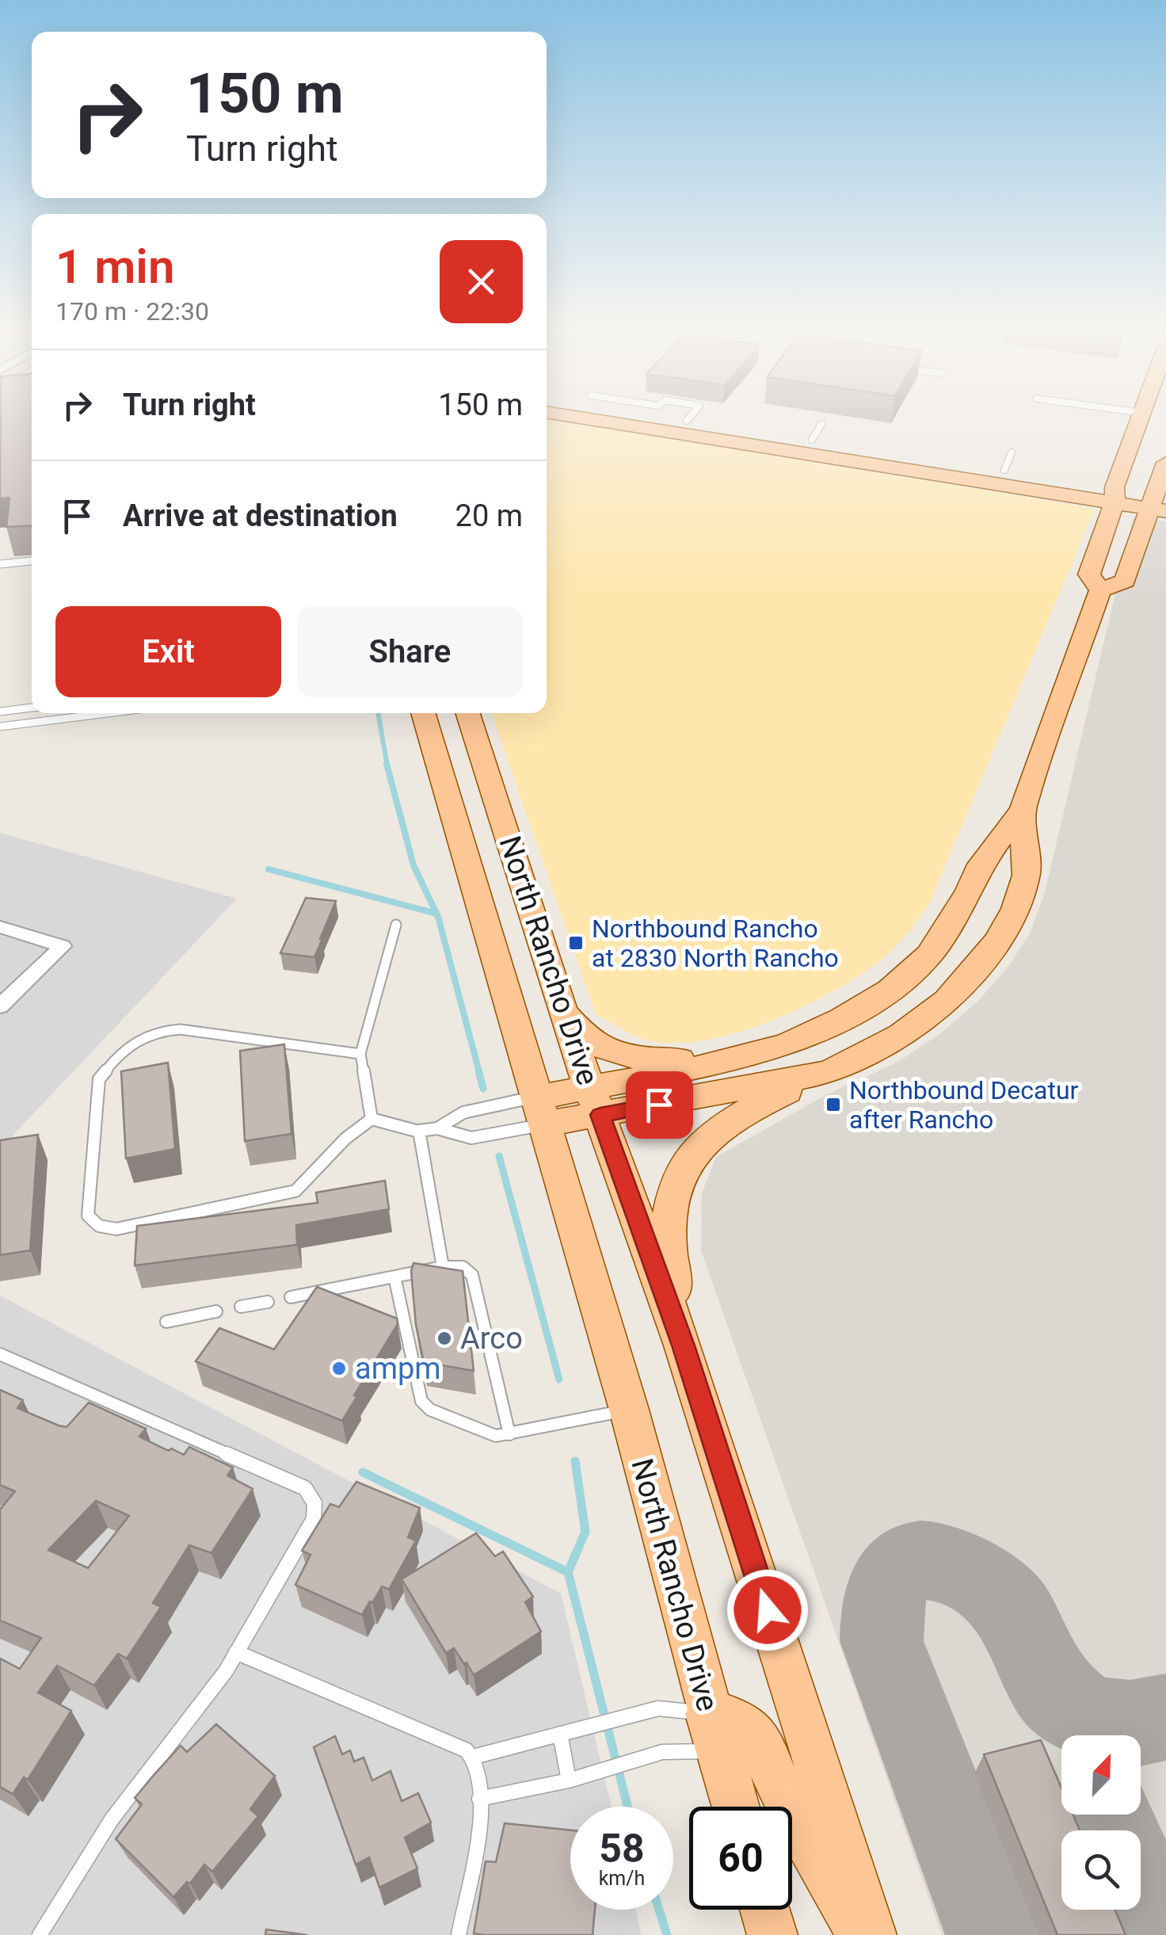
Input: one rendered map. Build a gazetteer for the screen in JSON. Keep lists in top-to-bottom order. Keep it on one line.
{"streets":{"main road":["North Rancho Drive"]},"places":{"transit":["Northbound Rancho at 2830 North Rancho","Northbound Decatur after Rancho"],"other":["Arco","ampm"]},"north":"top right","page":{"turn":["150 m","Turn right"],"heading":["1 min","170 m · 22:30"],"list":[{"name":"Turn right","value":"150 m"},{"name":"Arrive at destination","value":"20 m"}],"buttons":["Exit","Share"],"speed":"58 km/h","limit":"60"}}
